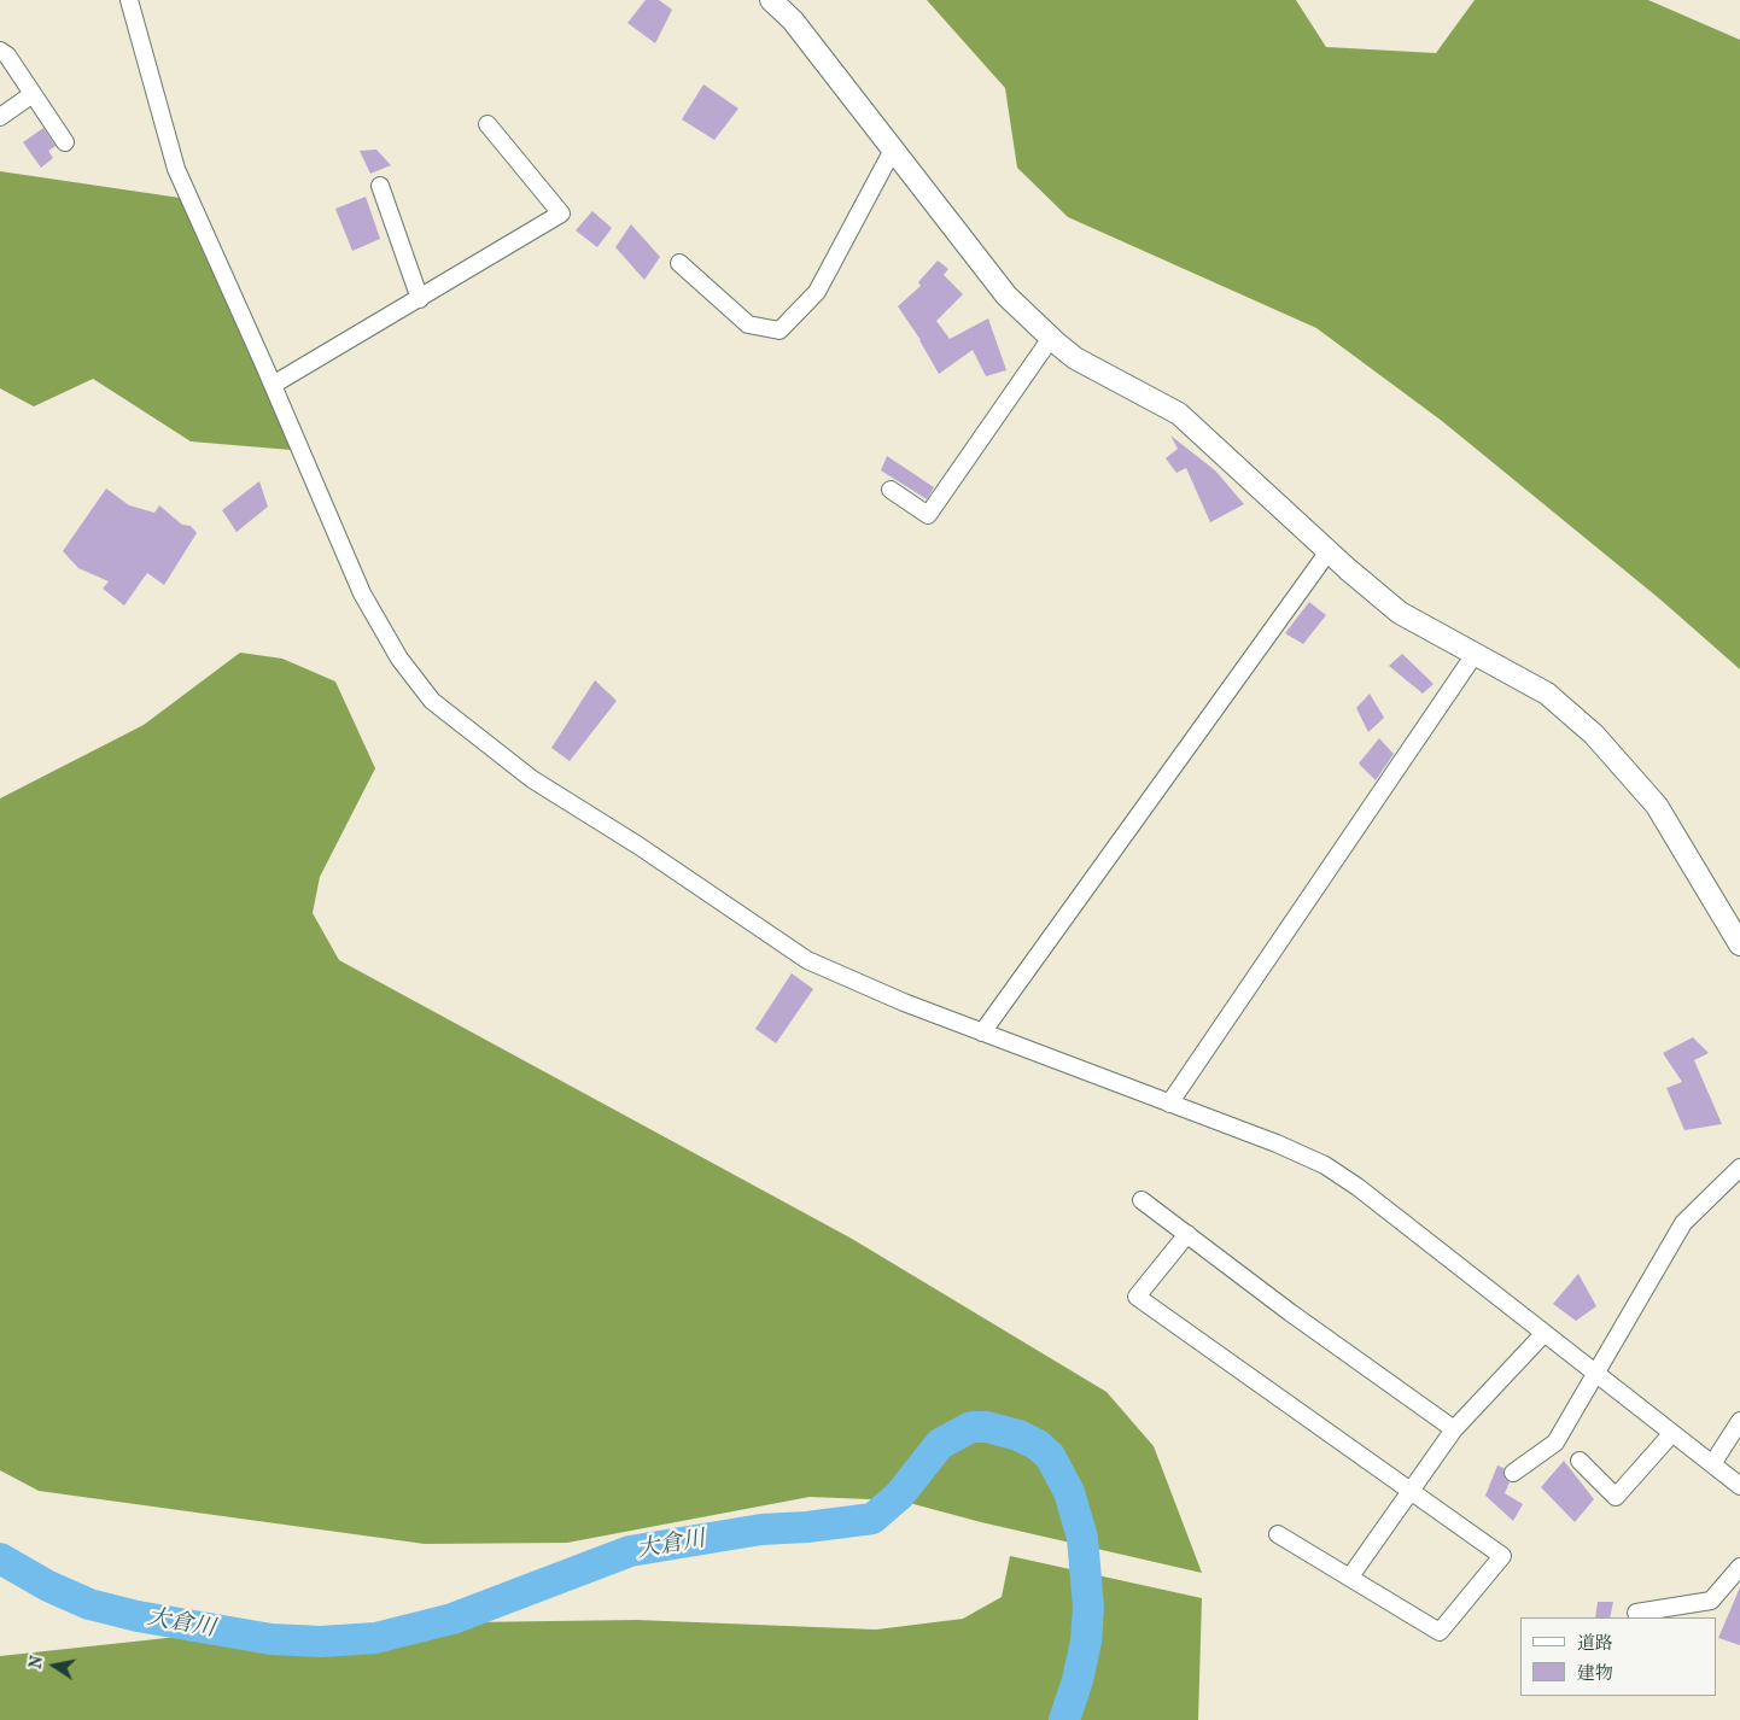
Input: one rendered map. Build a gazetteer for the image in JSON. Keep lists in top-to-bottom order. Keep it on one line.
{"water":["大倉川"],"legend":["道路","建物"],"north":"left"}
